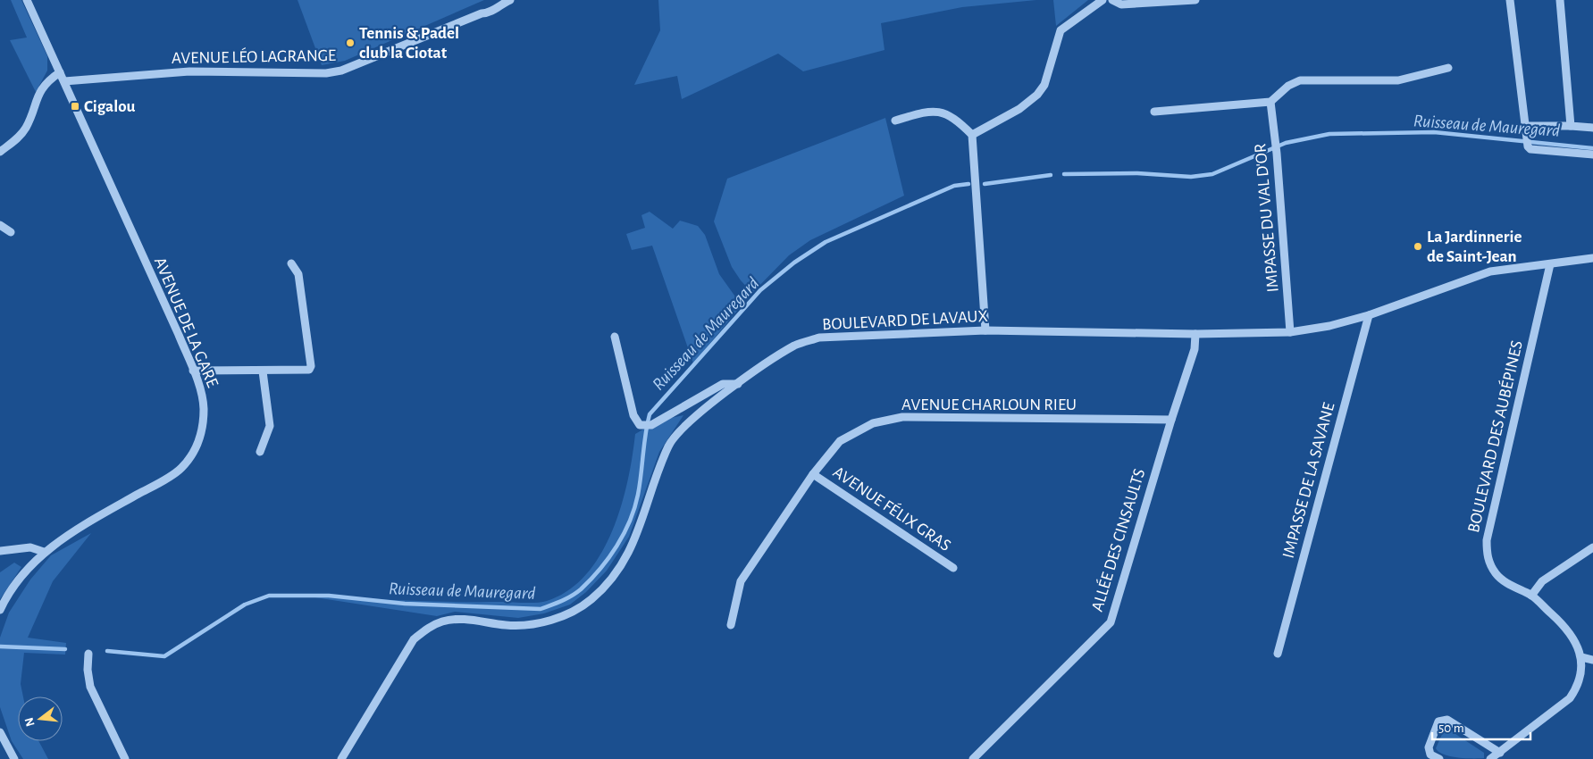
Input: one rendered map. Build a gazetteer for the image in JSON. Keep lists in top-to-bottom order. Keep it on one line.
{"streets":{"street":["AVENUE LÉO LAGRANGE","IMPASSE DU VAL D'OR","BOULEVARD DE LAVAUX","AVENUE DE LA GARE","AVENUE CHARLOUN RIEU","BOULEVARD DES AUBÉPINES","IMPASSE DE LA SAVANE","AVENUE FÉLIX GRAS","ALLÉE DES CINSAULTS"]},"crossings":[["AVENUE LÉO LAGRANGE","AVENUE DE LA GARE"],["IMPASSE DU VAL D'OR","BOULEVARD DE LAVAUX"],["BOULEVARD DE LAVAUX","BOULEVARD DES AUBÉPINES"],["BOULEVARD DE LAVAUX","IMPASSE DE LA SAVANE"],["BOULEVARD DE LAVAUX","ALLÉE DES CINSAULTS"],["AVENUE CHARLOUN RIEU","AVENUE FÉLIX GRAS"],["AVENUE CHARLOUN RIEU","ALLÉE DES CINSAULTS"]],"water":["Ruisseau de Mauregard"],"places":{"other":["Tennis & Padel club la Ciotat","La Jardinnerie de Saint-Jean"],"transit":["Cigalou"]},"scale_bar":"50 m","north":"left"}
